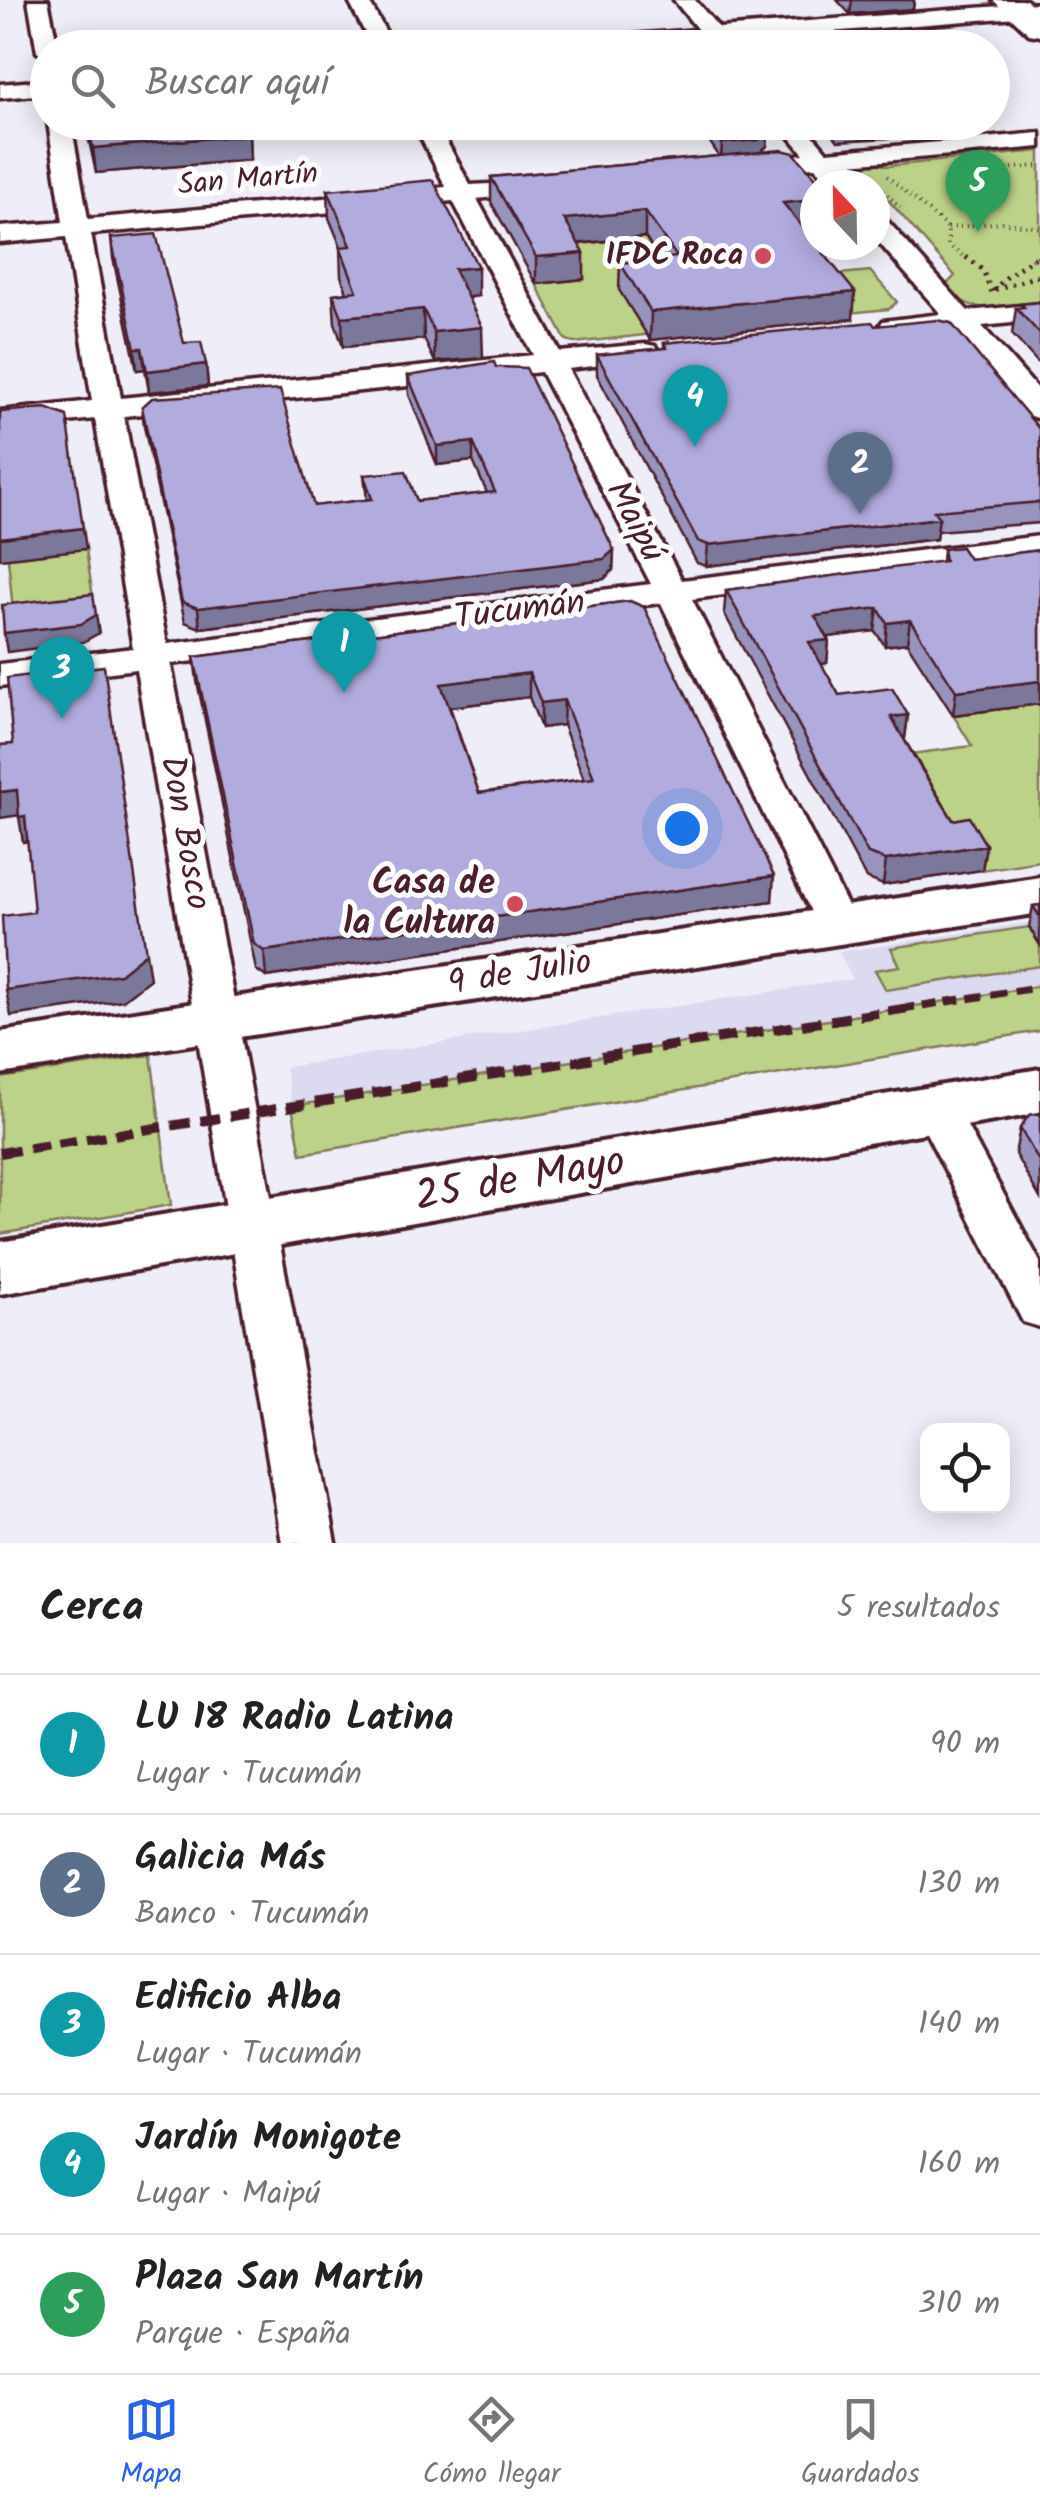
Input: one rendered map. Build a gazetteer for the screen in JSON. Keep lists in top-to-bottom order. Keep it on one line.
{"streets":{"main road":["9 de Julio","25 de Mayo"],"street":["San Martín","Maipú","Tucumán","Don Bosco"]},"crossings":[["San Martín","Maipú"],["San Martín","Don Bosco"],["Maipú","Tucumán"],["Maipú","9 de Julio"],["Tucumán","Don Bosco"],["Don Bosco","9 de Julio"],["Don Bosco","25 de Mayo"]],"places":["IFDC Roca","Casa de la Cultura"],"north":"top","page":{"search":"Buscar aquí","pins":["5","4","2","1","3"],"heading":["Cerca","5 resultados"],"list":[{"mark":"1","name":"LU 18 Radio Latina","note":"Lugar · Tucumán","value":"90 m"},{"mark":"2","name":"Galicia Más","note":"Banco · Tucumán","value":"130 m"},{"mark":"3","name":"Edificio Alba","note":"Lugar · Tucumán","value":"140 m"},{"mark":"4","name":"Jardín Monigote","note":"Lugar · Maipú","value":"160 m"},{"mark":"5","name":"Plaza San Martín","note":"Parque · España","value":"310 m"}],"nav":["Mapa","Cómo llegar","Guardados"]}}
